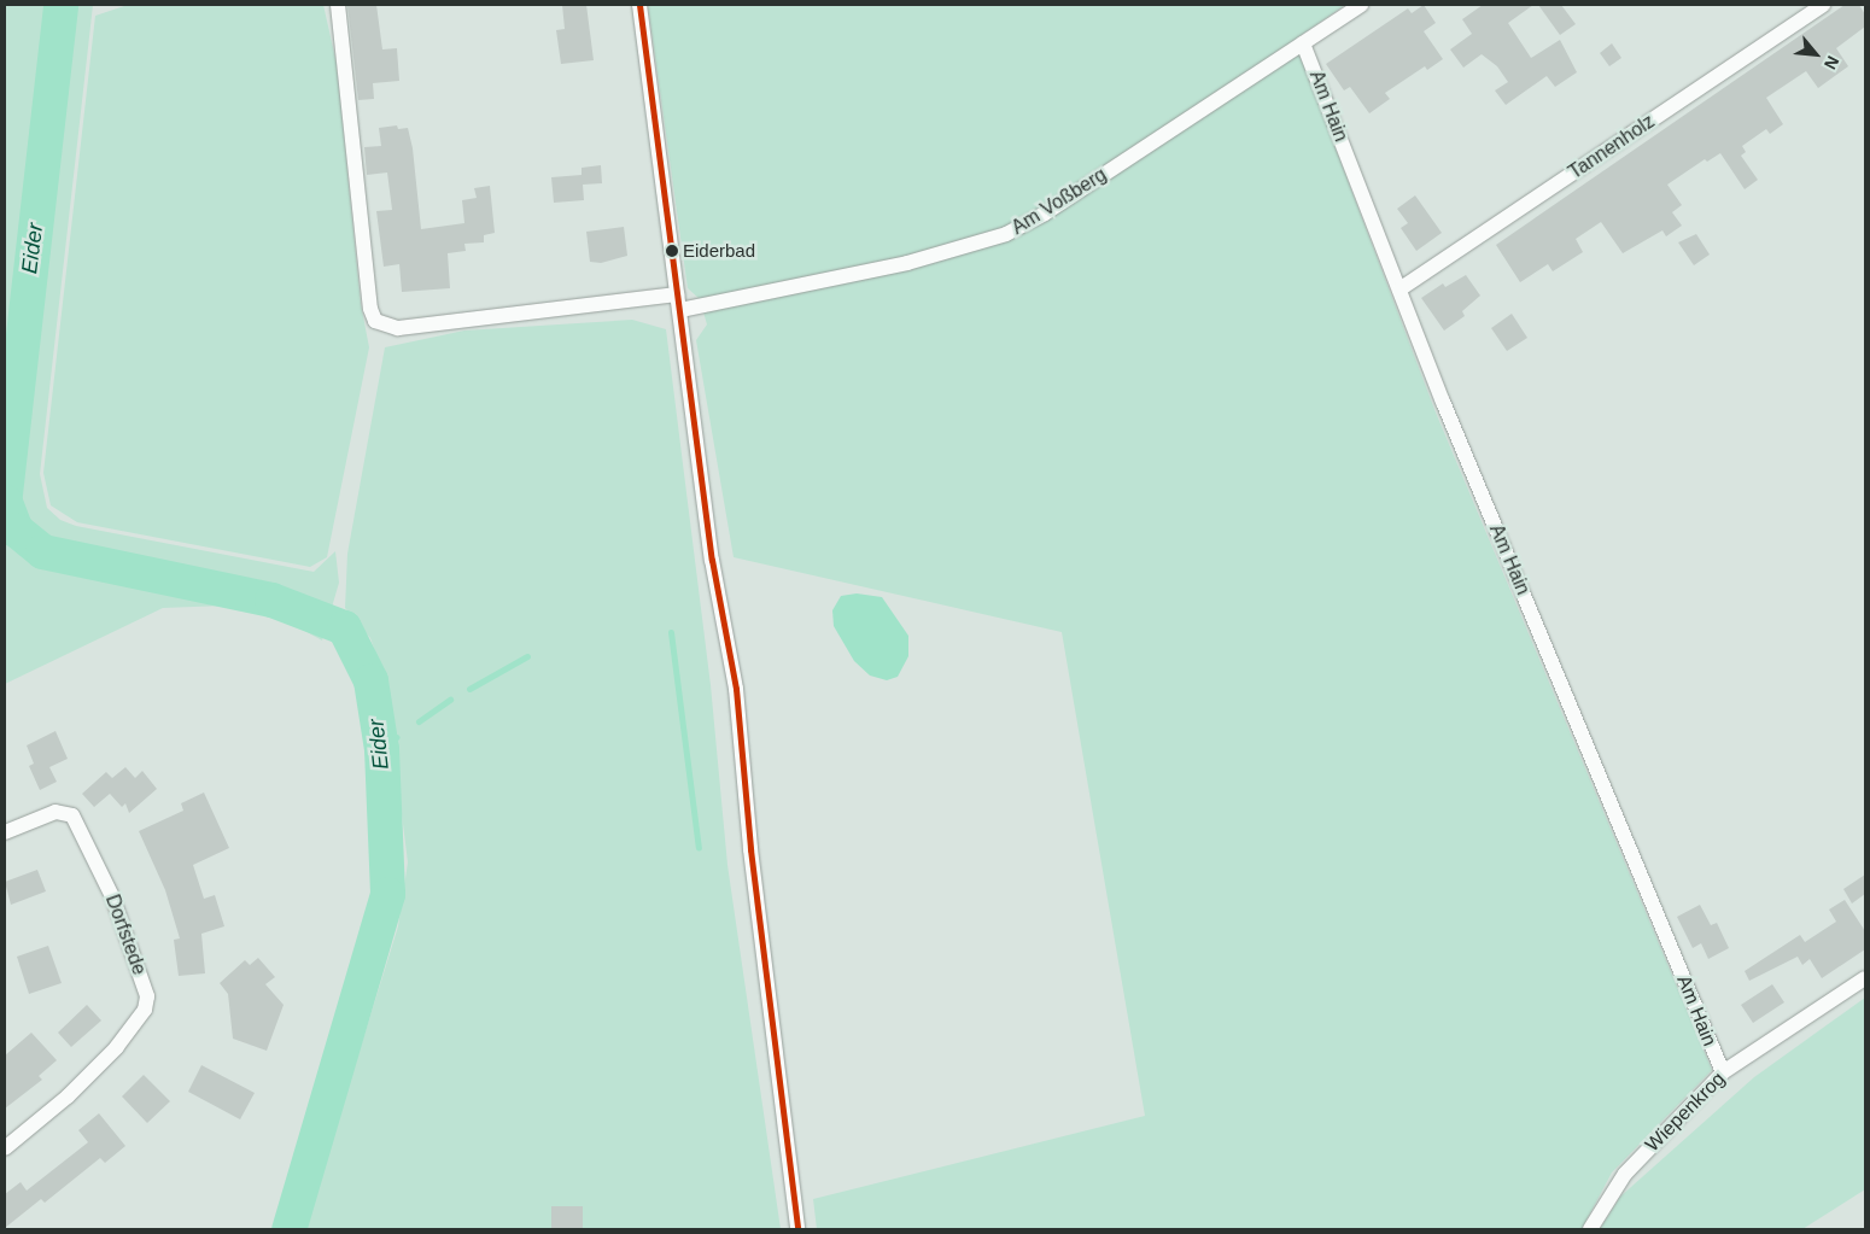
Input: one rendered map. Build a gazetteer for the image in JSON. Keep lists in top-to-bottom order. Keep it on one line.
{"streets":{"street":["Am Hain","Tannenholz","Am Voßberg","Dorfstede","Wiepenkrog"]},"crossings":[["Am Hain","Tannenholz"],["Am Hain","Am Voßberg"],["Am Hain","Wiepenkrog"]],"water":["Eider"],"places":["Eiderbad"],"north":"bottom right"}
